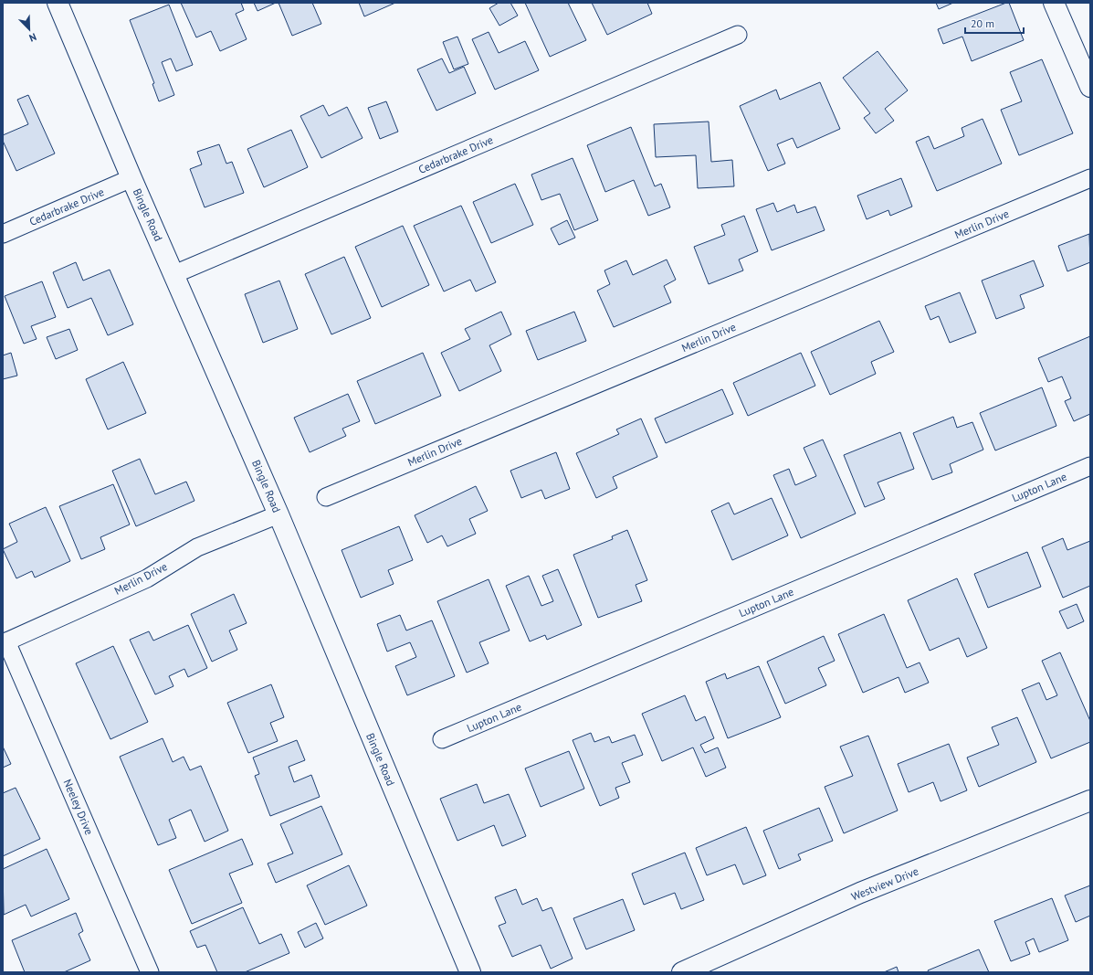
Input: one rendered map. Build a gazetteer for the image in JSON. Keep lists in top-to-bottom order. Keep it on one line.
{"streets":{"main road":["Bingle Road","Westview Drive"],"street":["Cedarbrake Drive","Merlin Drive","Lupton Lane","Neeley Drive"]},"crossings":[["Cedarbrake Drive","Bingle Road"],["Bingle Road","Merlin Drive"],["Merlin Drive","Neeley Drive"]],"scale_bar":"20 m","north":"bottom right"}
